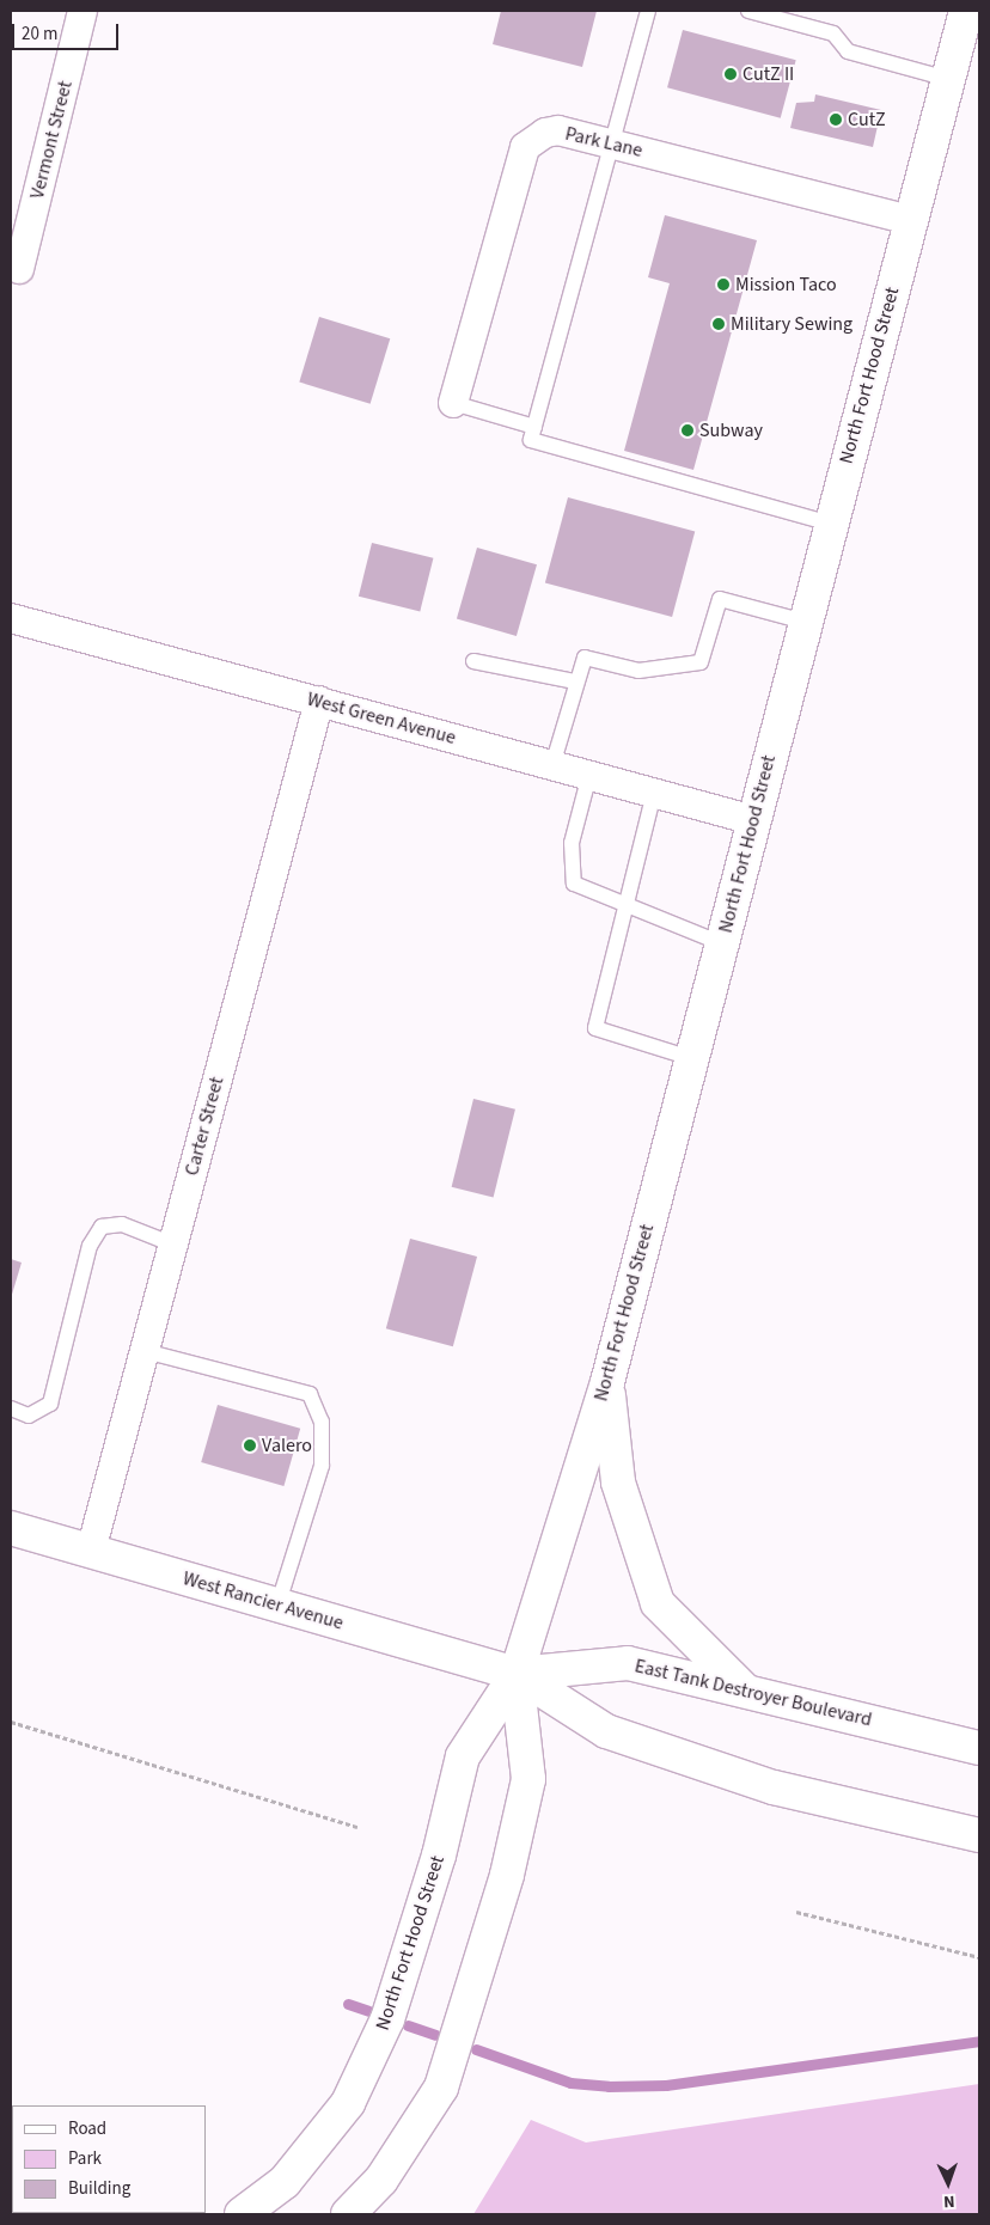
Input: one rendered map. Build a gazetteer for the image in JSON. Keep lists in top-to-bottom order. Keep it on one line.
{"streets":{"street":["Vermont Street","Park Lane","North Fort Hood Street","West Green Avenue","Carter Street","West Rancier Avenue","East Tank Destroyer Boulevard"]},"crossings":[["Park Lane","North Fort Hood Street"],["North Fort Hood Street","West Green Avenue"],["North Fort Hood Street","West Rancier Avenue"],["North Fort Hood Street","East Tank Destroyer Boulevard"],["West Green Avenue","Carter Street"],["Carter Street","West Rancier Avenue"],["West Rancier Avenue","East Tank Destroyer Boulevard"]],"places":["CutZ II","CutZ","Mission Taco","Military Sewing","Subway","Valero"],"legend":["Road","Park","Building"],"scale_bar":"20 m","north":"bottom"}
